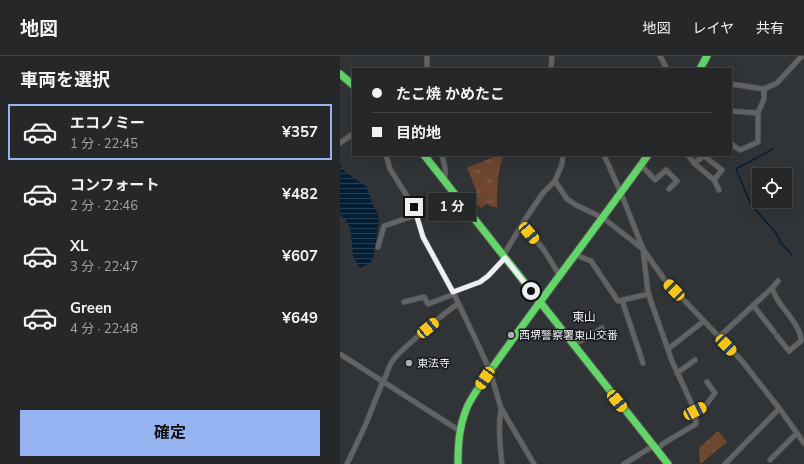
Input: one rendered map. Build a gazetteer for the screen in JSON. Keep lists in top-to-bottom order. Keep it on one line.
{"districts":["東山"],"places":["西堺警察署東山交番","東法寺"],"page":{"header":"地図","nav":["地図","レイヤ","共有"],"heading":"車両を選択","banner":["たこ焼 かめたこ","目的地"],"list":[{"name":"エコノミー","note":"1 分 · 22:45","value":"¥357"},{"name":"コンフォート","note":"2 分 · 22:46","value":"¥482"},{"name":"XL","note":"3 分 · 22:47","value":"¥607"},{"name":"Green","note":"4 分 · 22:48","value":"¥649"}],"bubble":"1 分","buttons":"確定"}}
